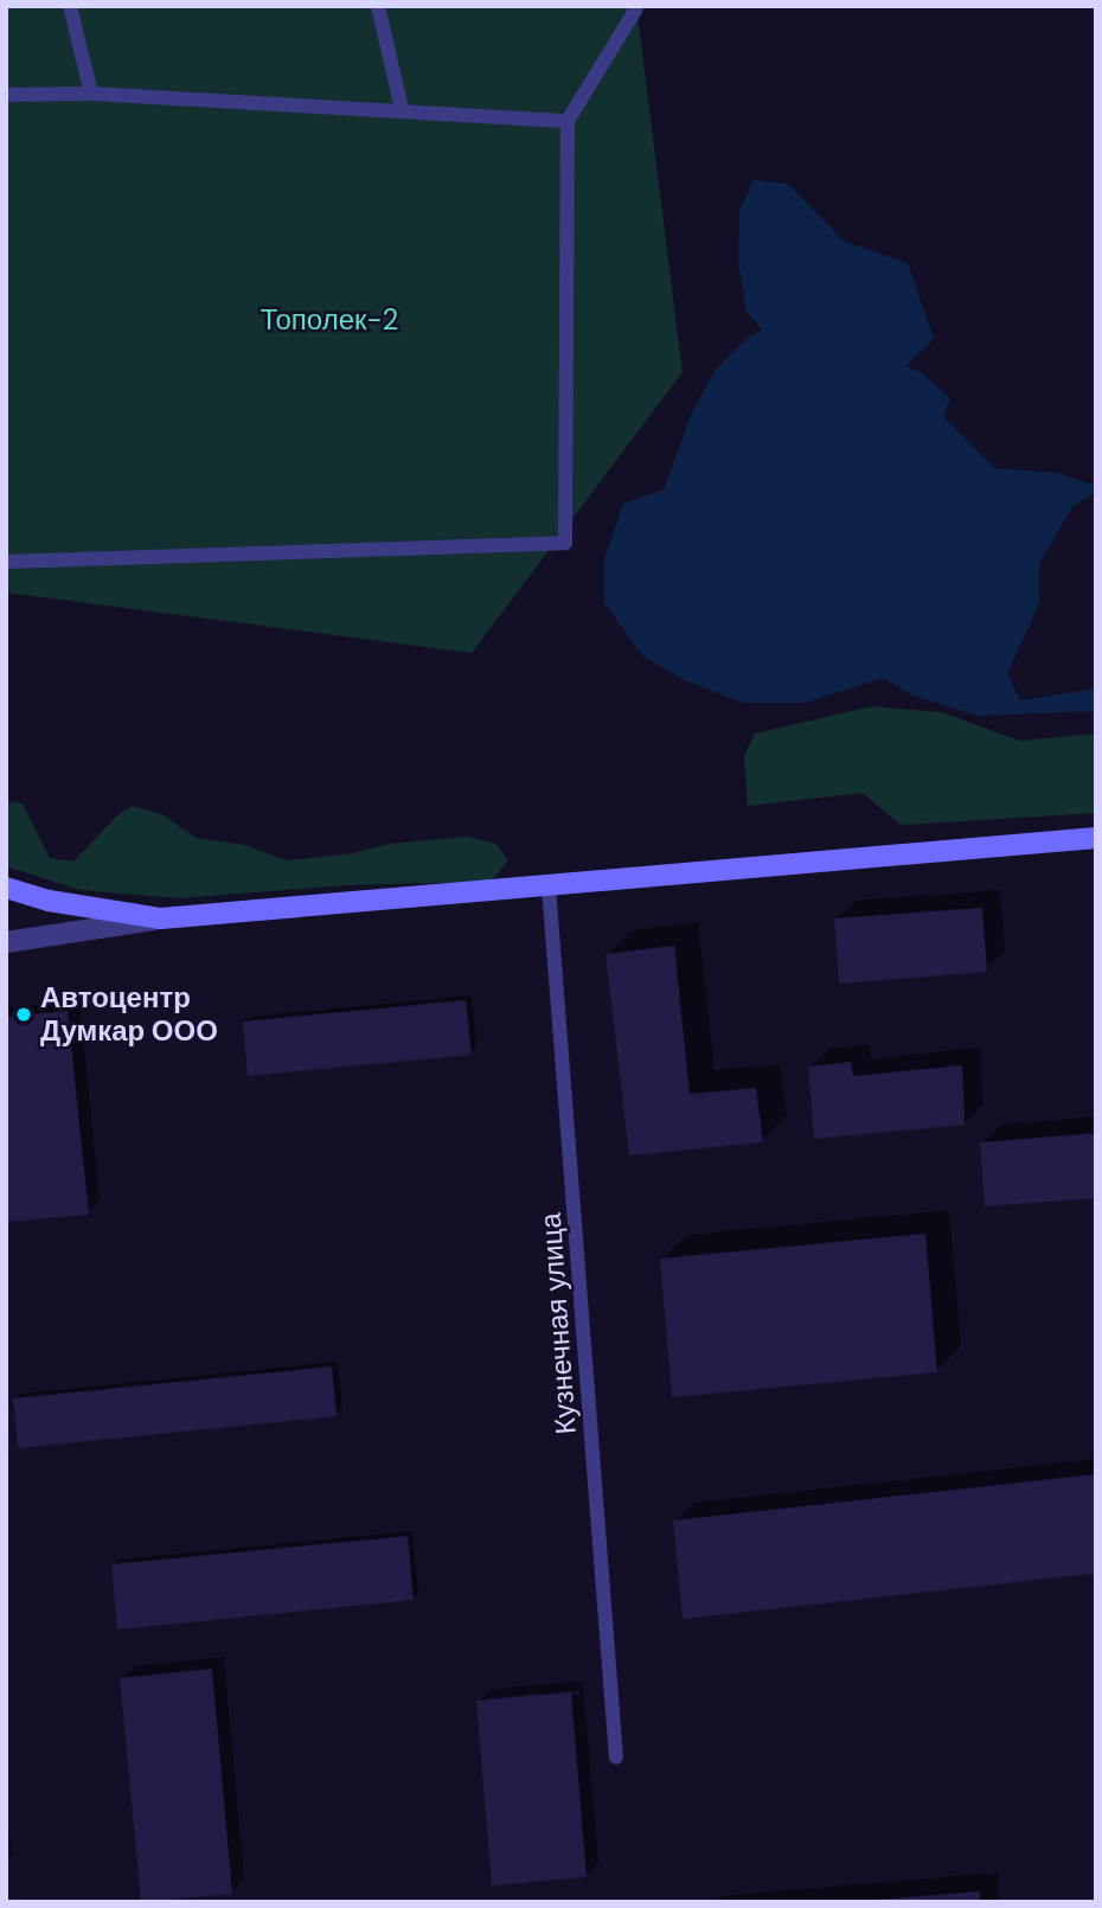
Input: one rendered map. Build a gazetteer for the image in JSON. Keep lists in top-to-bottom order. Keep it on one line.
{"streets":{"lane":["Кузнечная улица"]},"parks":["Тополек-2"],"places":["Автоцентр Думкар ООО"]}
